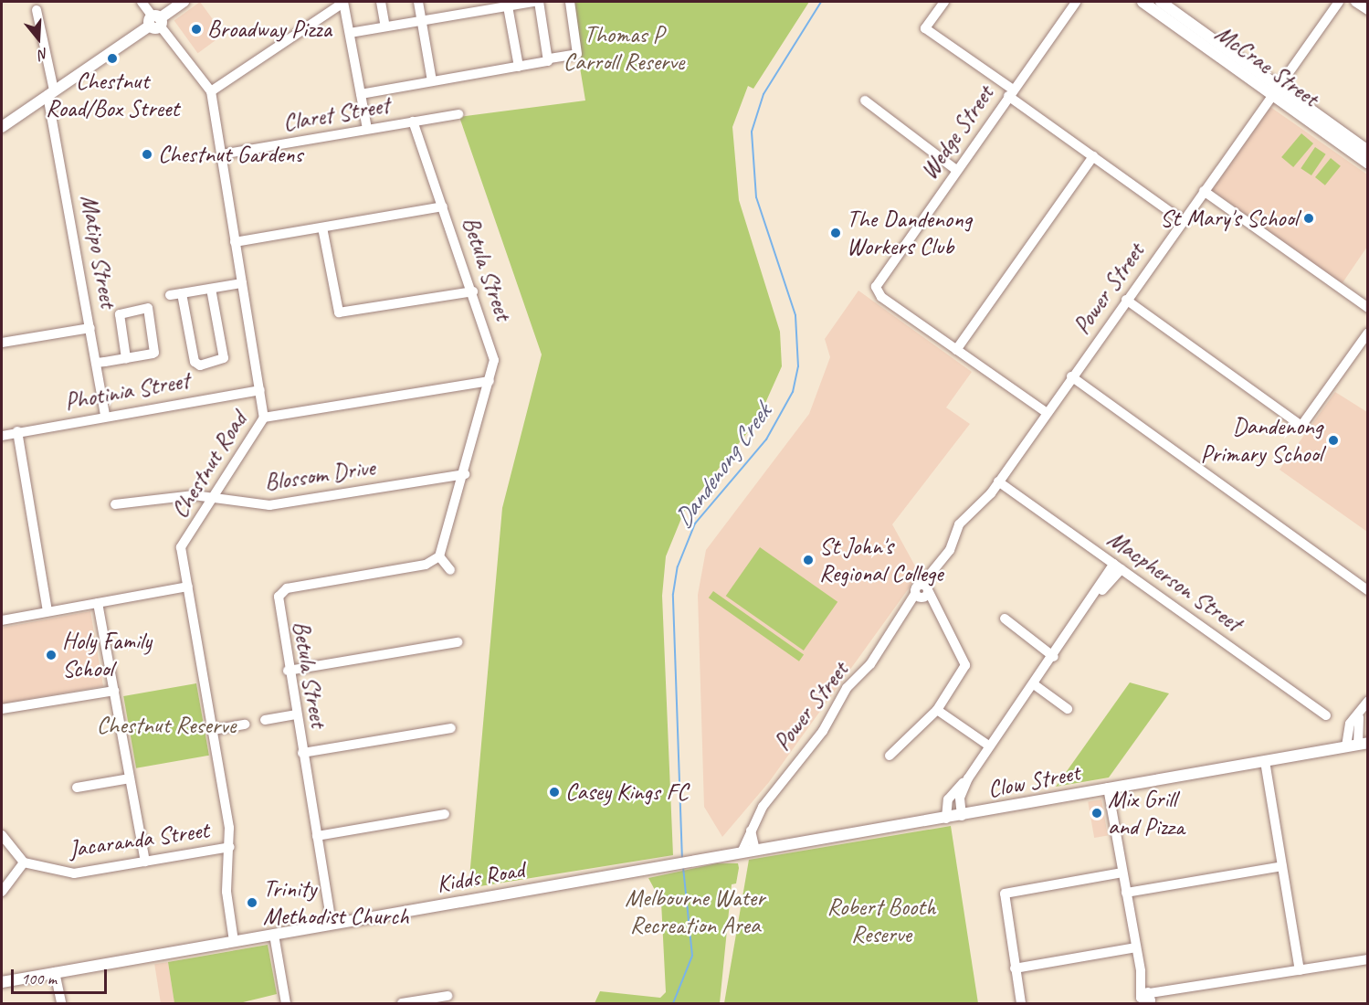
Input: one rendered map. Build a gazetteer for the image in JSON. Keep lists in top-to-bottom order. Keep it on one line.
{"streets":{"main road":["McCrae Street","Clow Street","Kidds Road"],"street":["Claret Street","Wedge Street","Matipo Street","Betula Street","Power Street","Photinia Street","Chestnut Road","Blossom Drive","Macpherson Street","Jacaranda Street"]},"crossings":[["McCrae Street","Power Street"],["Claret Street","Betula Street"],["Claret Street","Chestnut Road"],["Matipo Street","Photinia Street"],["Betula Street","Blossom Drive"],["Betula Street","Kidds Road"],["Power Street","Macpherson Street"],["Power Street","Clow Street"],["Photinia Street","Chestnut Road"],["Chestnut Road","Blossom Drive"],["Chestnut Road","Jacaranda Street"],["Chestnut Road","Kidds Road"],["Clow Street","Kidds Road"]],"water":["Dandenong Creek"],"parks":["Thomas P Carroll Reserve","Chestnut Reserve","Melbourne Water Recreation Area","Robert Booth Reserve"],"places":["Broadway Pizza","Chestnut Road/Box Street","Chestnut Gardens","St Mary's School","The Dandenong Workers Club","Dandenong Primary School","St John's Regional College","Holy Family School","Casey Kings FC","Mix Grill and Pizza","Trinity Methodist Church"],"scale_bar":"100 m","north":"bottom"}
